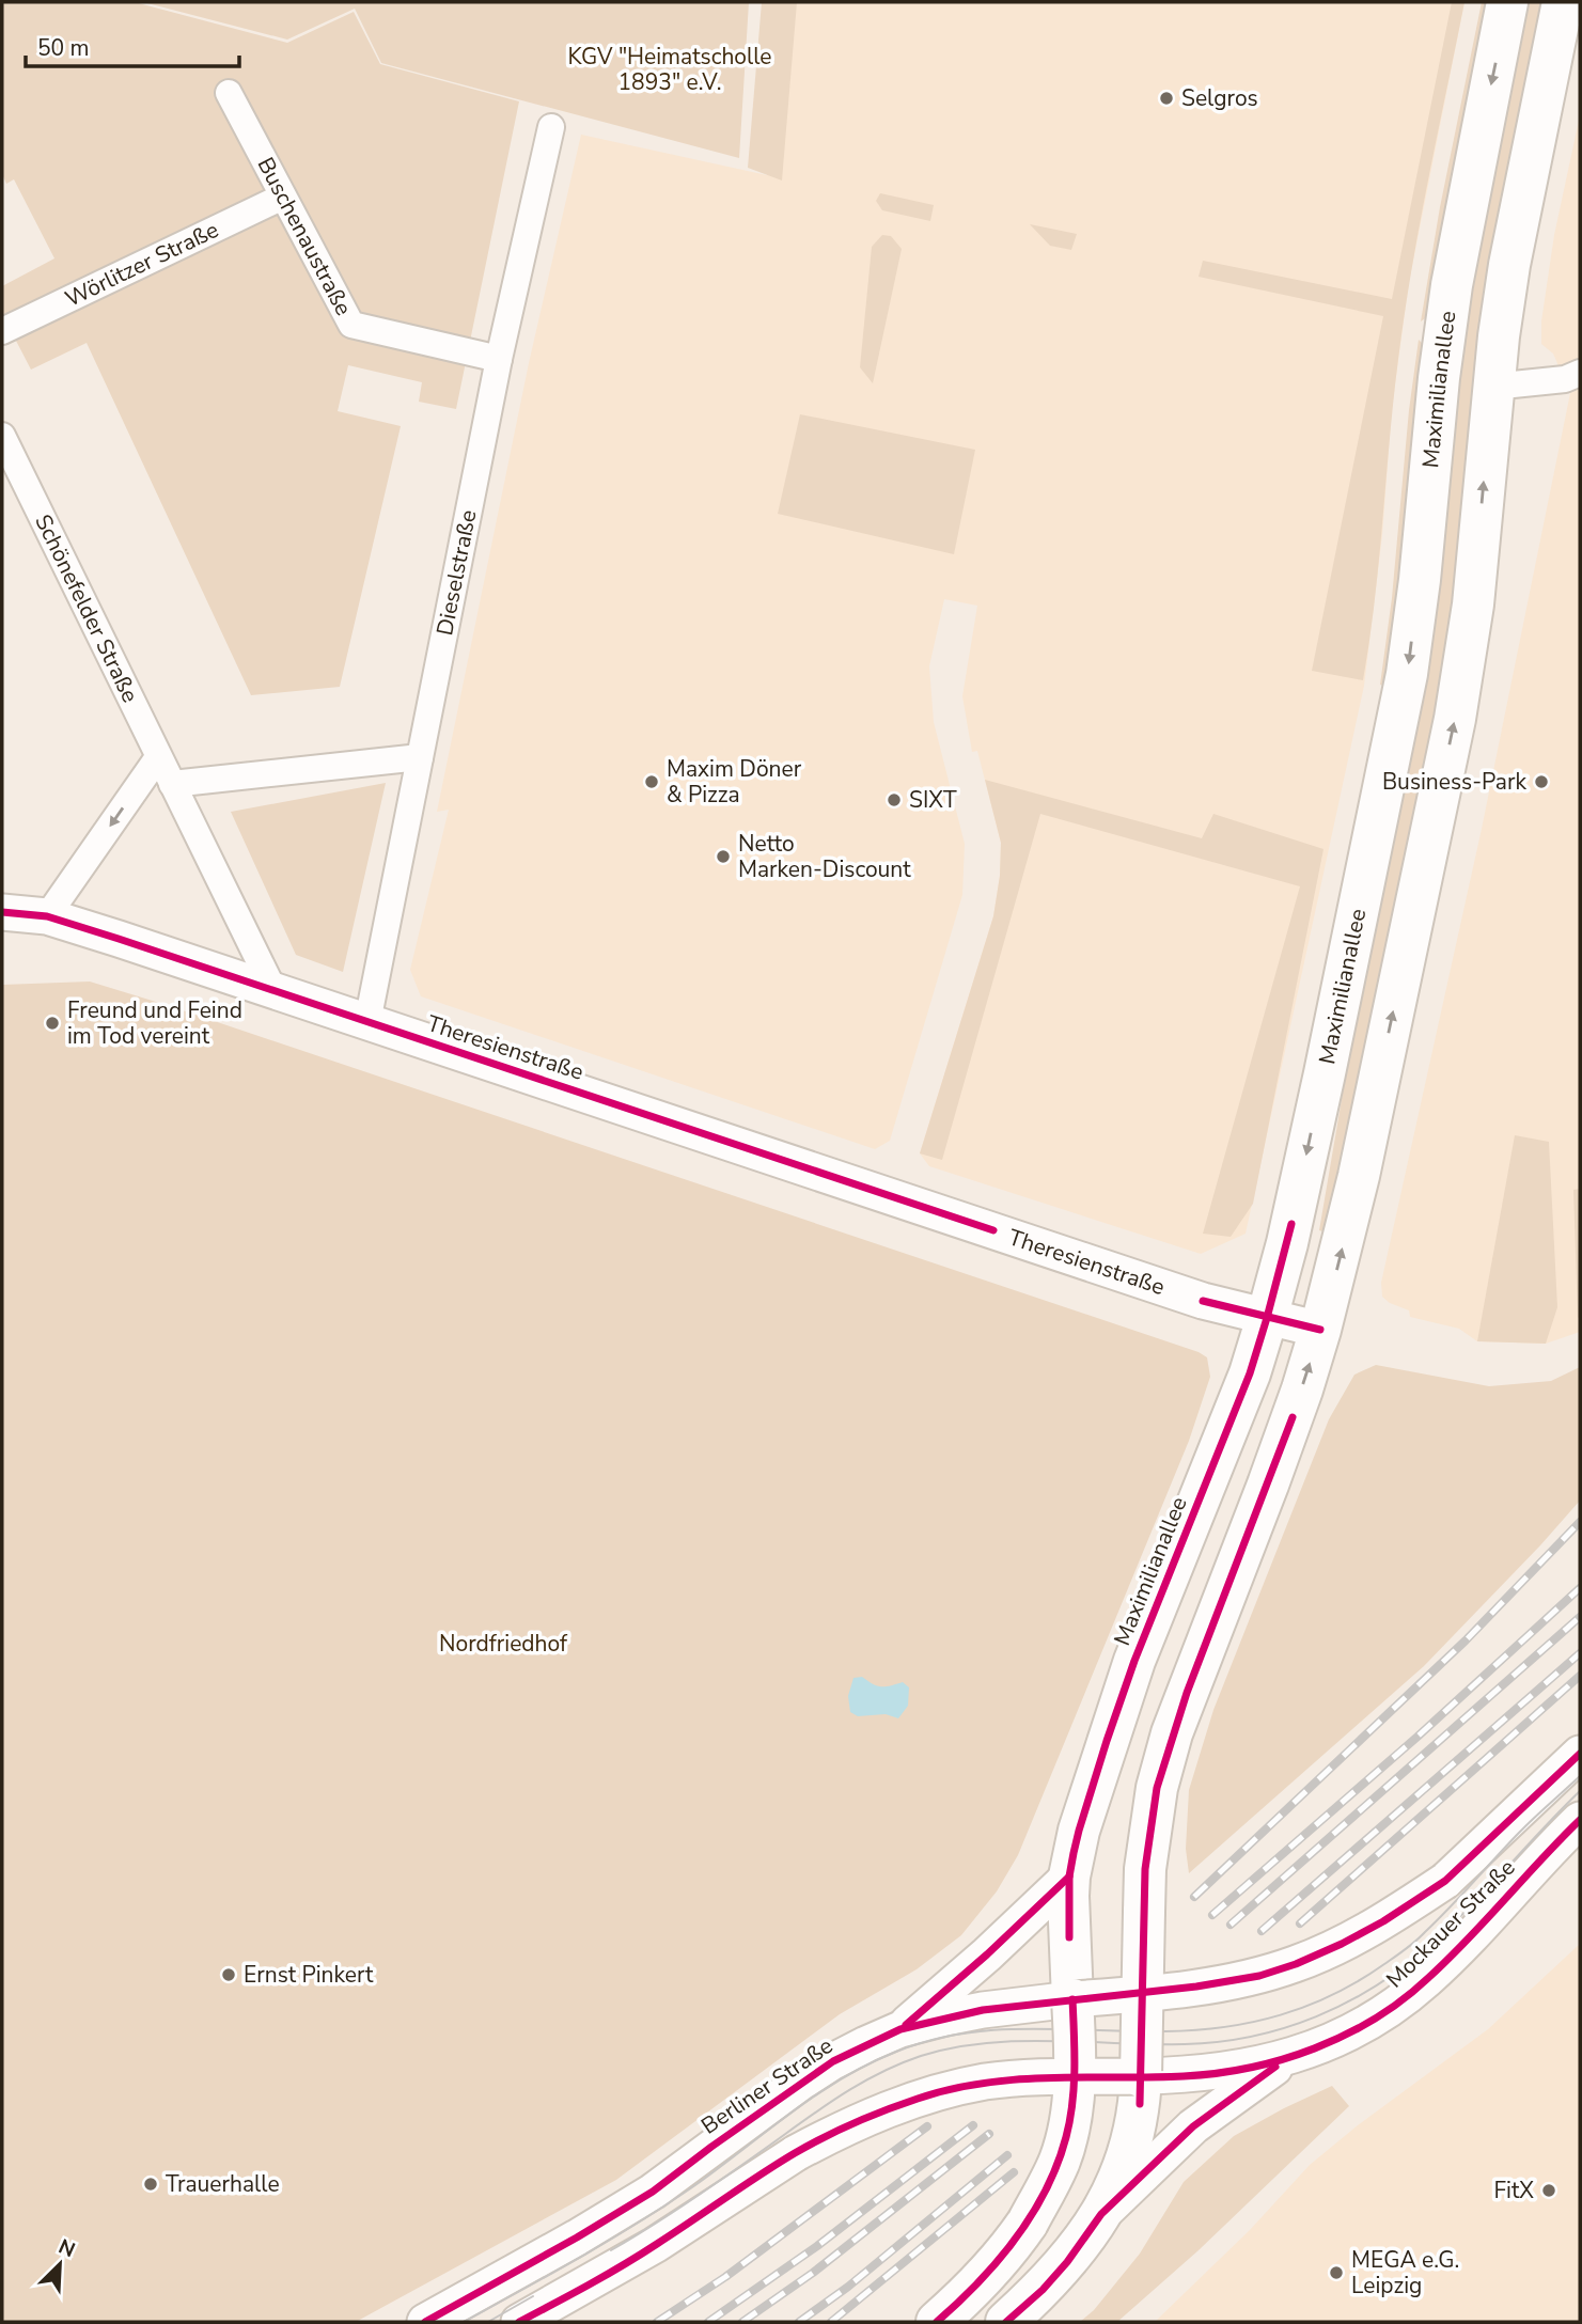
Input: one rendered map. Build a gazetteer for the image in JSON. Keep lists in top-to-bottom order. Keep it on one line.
{"streets":{"main road":["Maximilianallee","Theresienstraße","Mockauer Straße","Berliner Straße"],"street":["Buschenaustraße","Wörlitzer Straße","Dieselstraße","Schönefelder Straße"]},"crossings":[["Buschenaustraße","Wörlitzer Straße"],["Buschenaustraße","Dieselstraße"],["Maximilianallee","Theresienstraße"],["Maximilianallee","Mockauer Straße"],["Maximilianallee","Berliner Straße"],["Dieselstraße","Theresienstraße"],["Schönefelder Straße","Theresienstraße"],["Mockauer Straße","Berliner Straße"]],"parks":["KGV \"Heimatscholle 1893\" e.V.","Nordfriedhof"],"places":["Selgros","Maxim Döner & Pizza","Business-Park","SIXT","Netto Marken-Discount","Freund und Feind im Tod vereint","Ernst Pinkert","Trauerhalle","FitX","MEGA e.G. Leipzig"],"scale_bar":"50 m","north":"top right"}
